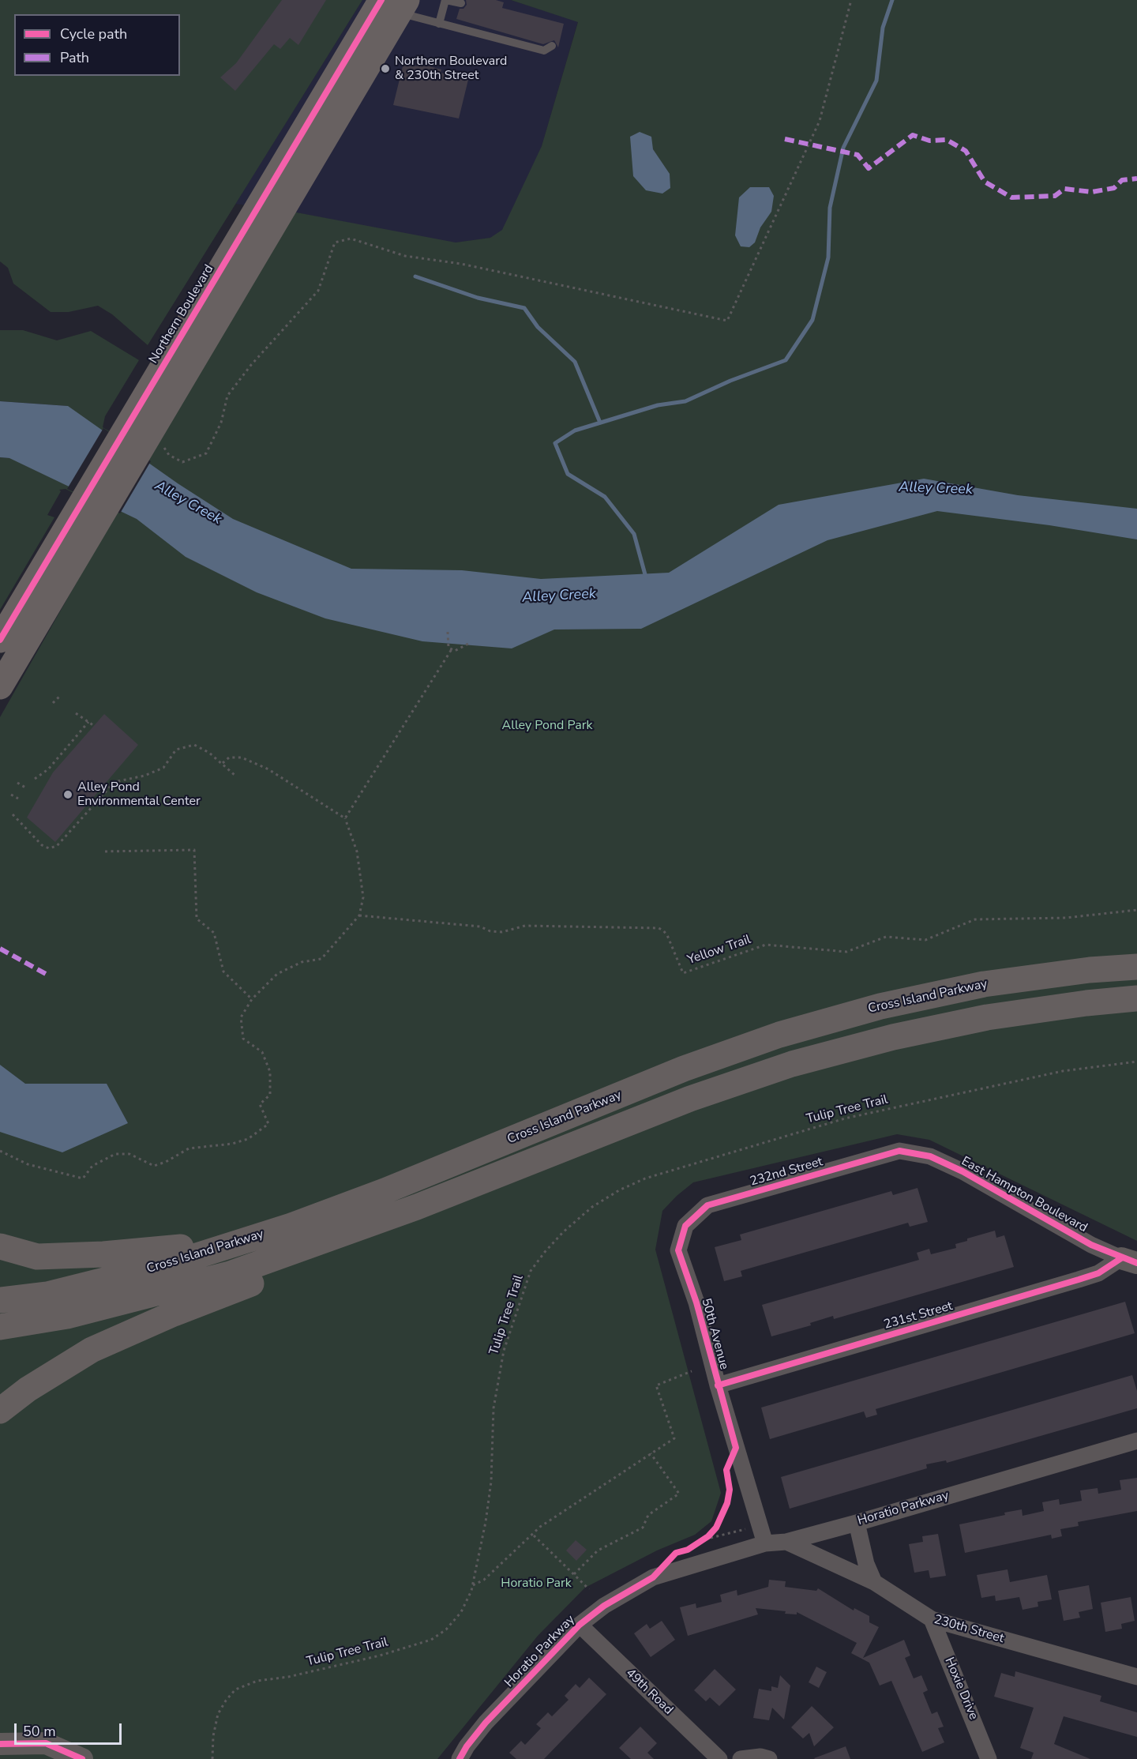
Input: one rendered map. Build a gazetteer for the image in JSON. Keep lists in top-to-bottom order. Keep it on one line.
{"streets":{"highway":["Cross Island Parkway"],"main road":["Northern Boulevard"],"street":["232nd Street","East Hampton Boulevard","231st Street","50th Avenue","Horatio Parkway","230th Street","Hoxie Drive","49th Road"],"path":["Yellow Trail","Tulip Tree Trail"]},"crossings":[["232nd Street","East Hampton Boulevard"],["232nd Street","50th Avenue"],["East Hampton Boulevard","231st Street"],["231st Street","50th Avenue"],["50th Avenue","Horatio Parkway"],["Horatio Parkway","230th Street"],["Horatio Parkway","49th Road"],["230th Street","Hoxie Drive"]],"water":["Alley Creek"],"parks":["Alley Pond Park","Horatio Park"],"places":["Northern Boulevard & 230th Street","Alley Pond Environmental Center"],"legend":["Cycle path","Path"],"scale_bar":"50 m"}
